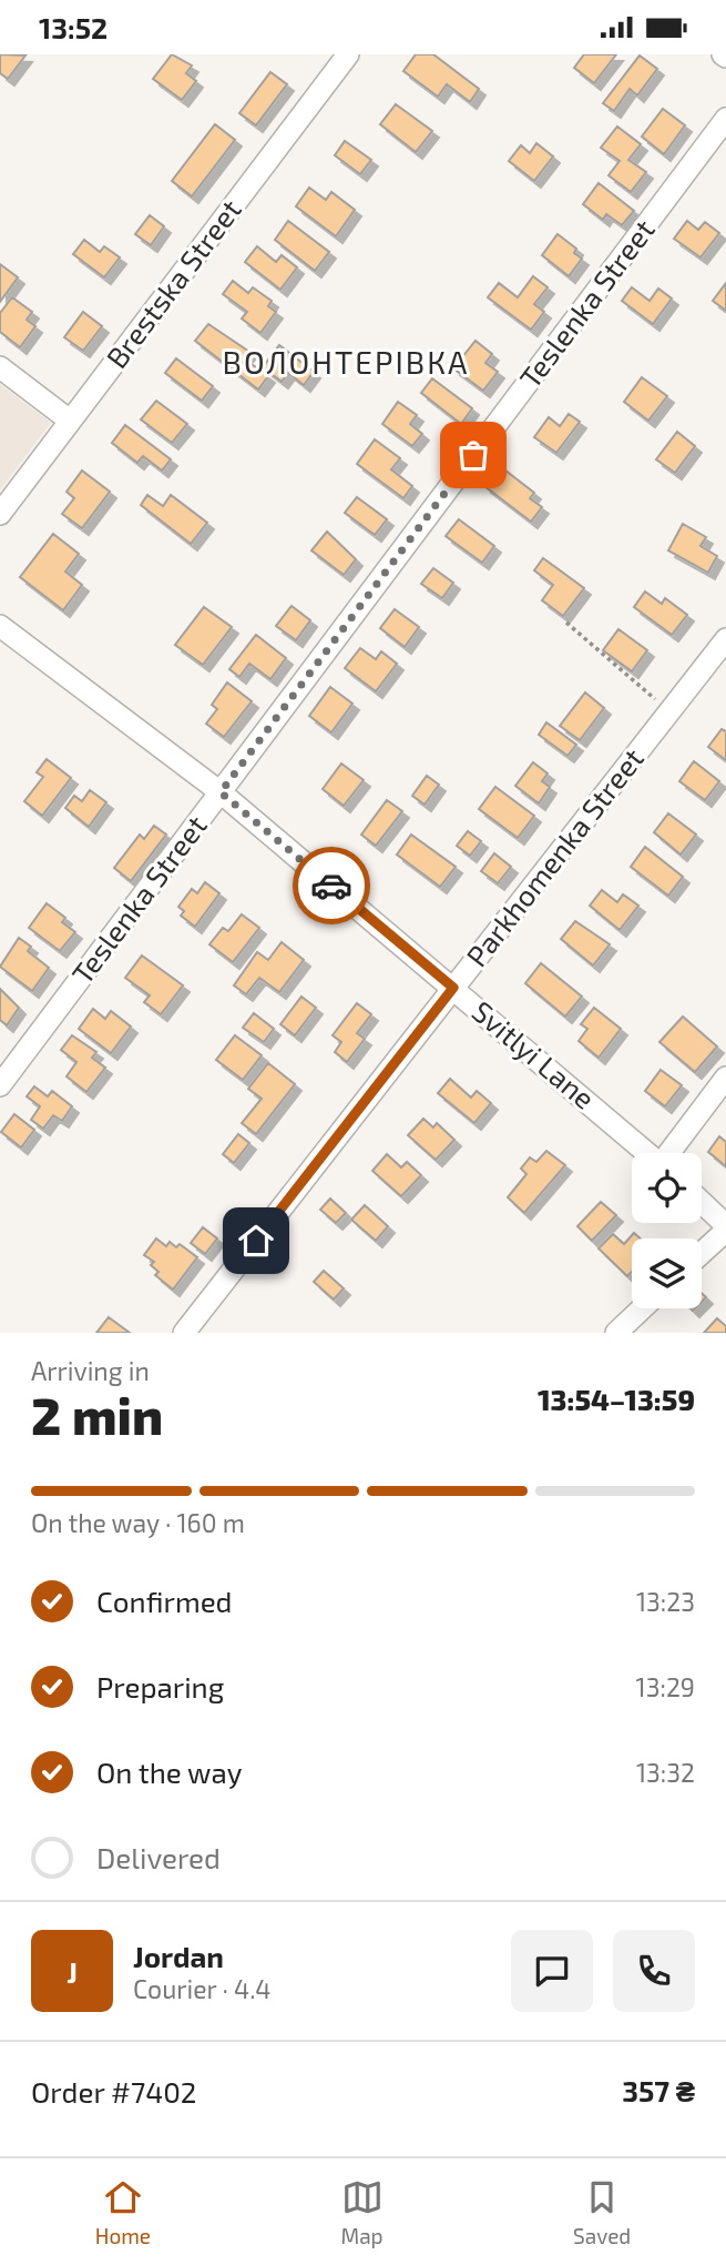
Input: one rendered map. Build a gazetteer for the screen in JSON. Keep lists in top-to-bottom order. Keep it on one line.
{"streets":{"street":["Brestska Street","Teslenka Street","Parkhomenka Street","Svitlyi Lane"]},"crossings":[["Teslenka Street","Svitlyi Lane"],["Parkhomenka Street","Svitlyi Lane"]],"districts":["ВОЛОНТЕРІВКА"],"page":{"status":"13:52","heading":["2 min","Arriving in","13:54–13:59"],"panel":["Jordan","Courier · 4.4","Order #7402","357 ₴"],"bar":"On the way · 160 m","list":[["Confirmed","13:23"],["Preparing","13:29"],["On the way","13:32"],"Delivered"],"round":"J","tabs":["Home","Map","Saved"]}}
